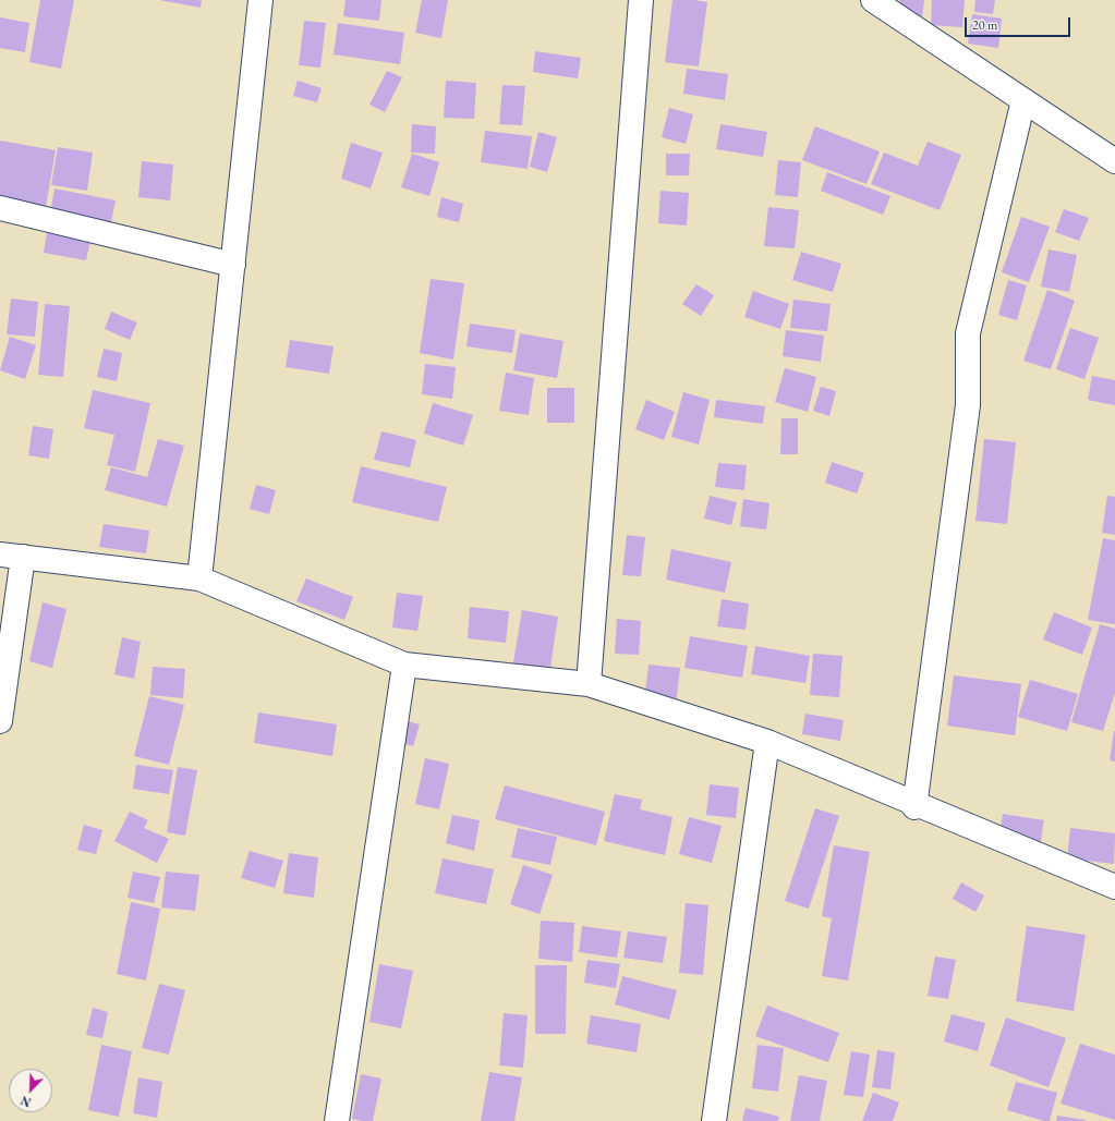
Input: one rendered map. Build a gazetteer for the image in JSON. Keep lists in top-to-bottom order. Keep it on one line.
{"scale_bar":"20 m","north":"bottom left"}
